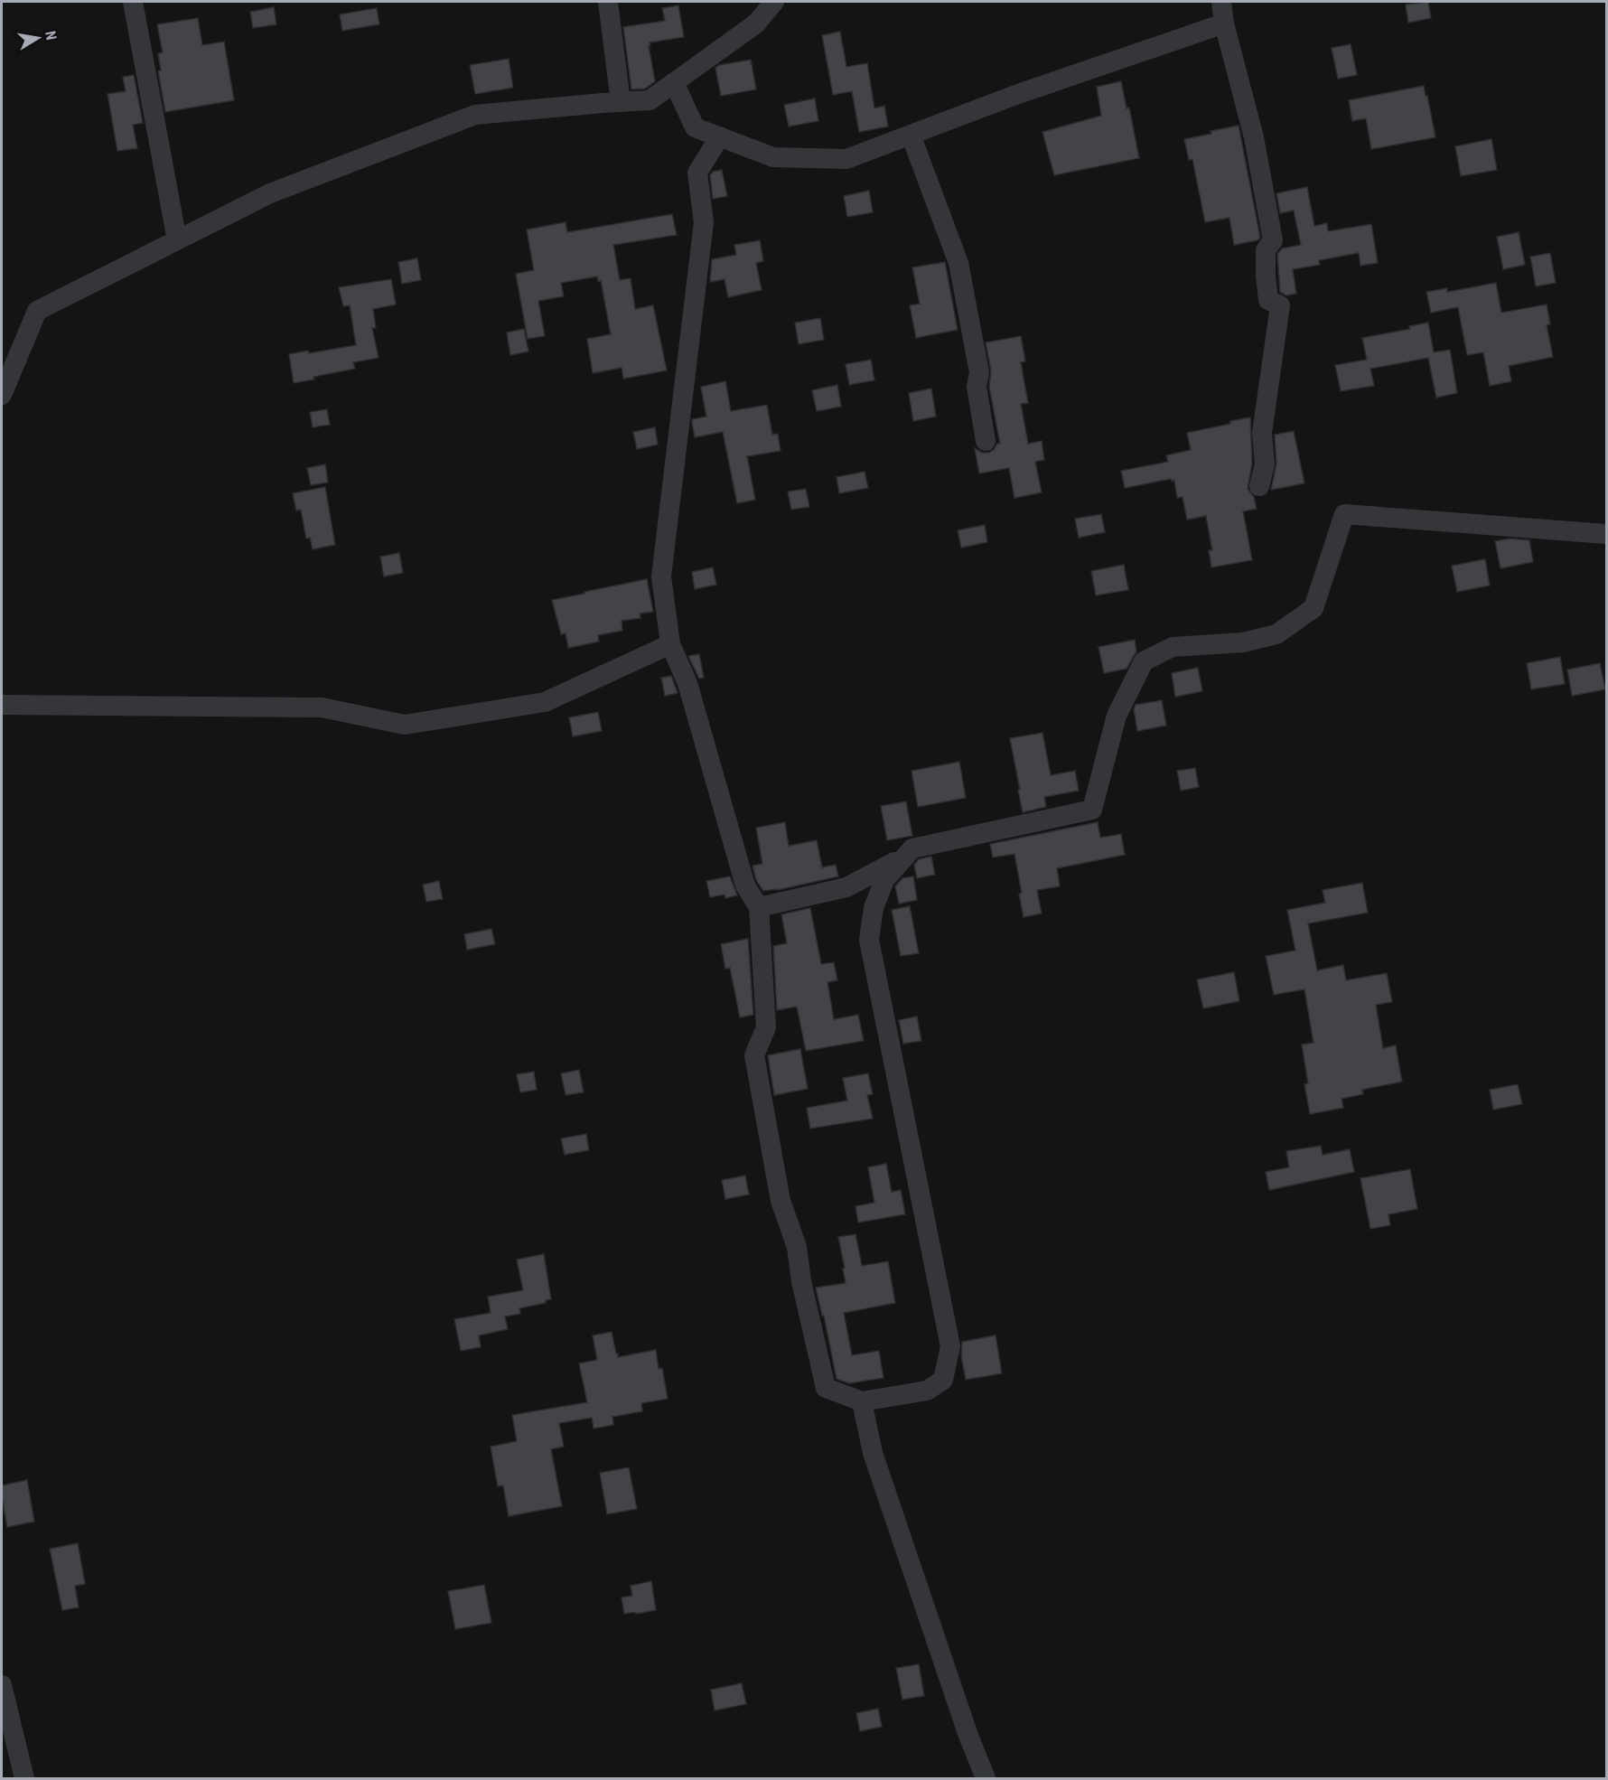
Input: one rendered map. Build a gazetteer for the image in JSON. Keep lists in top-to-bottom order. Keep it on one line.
{"north":"right"}
